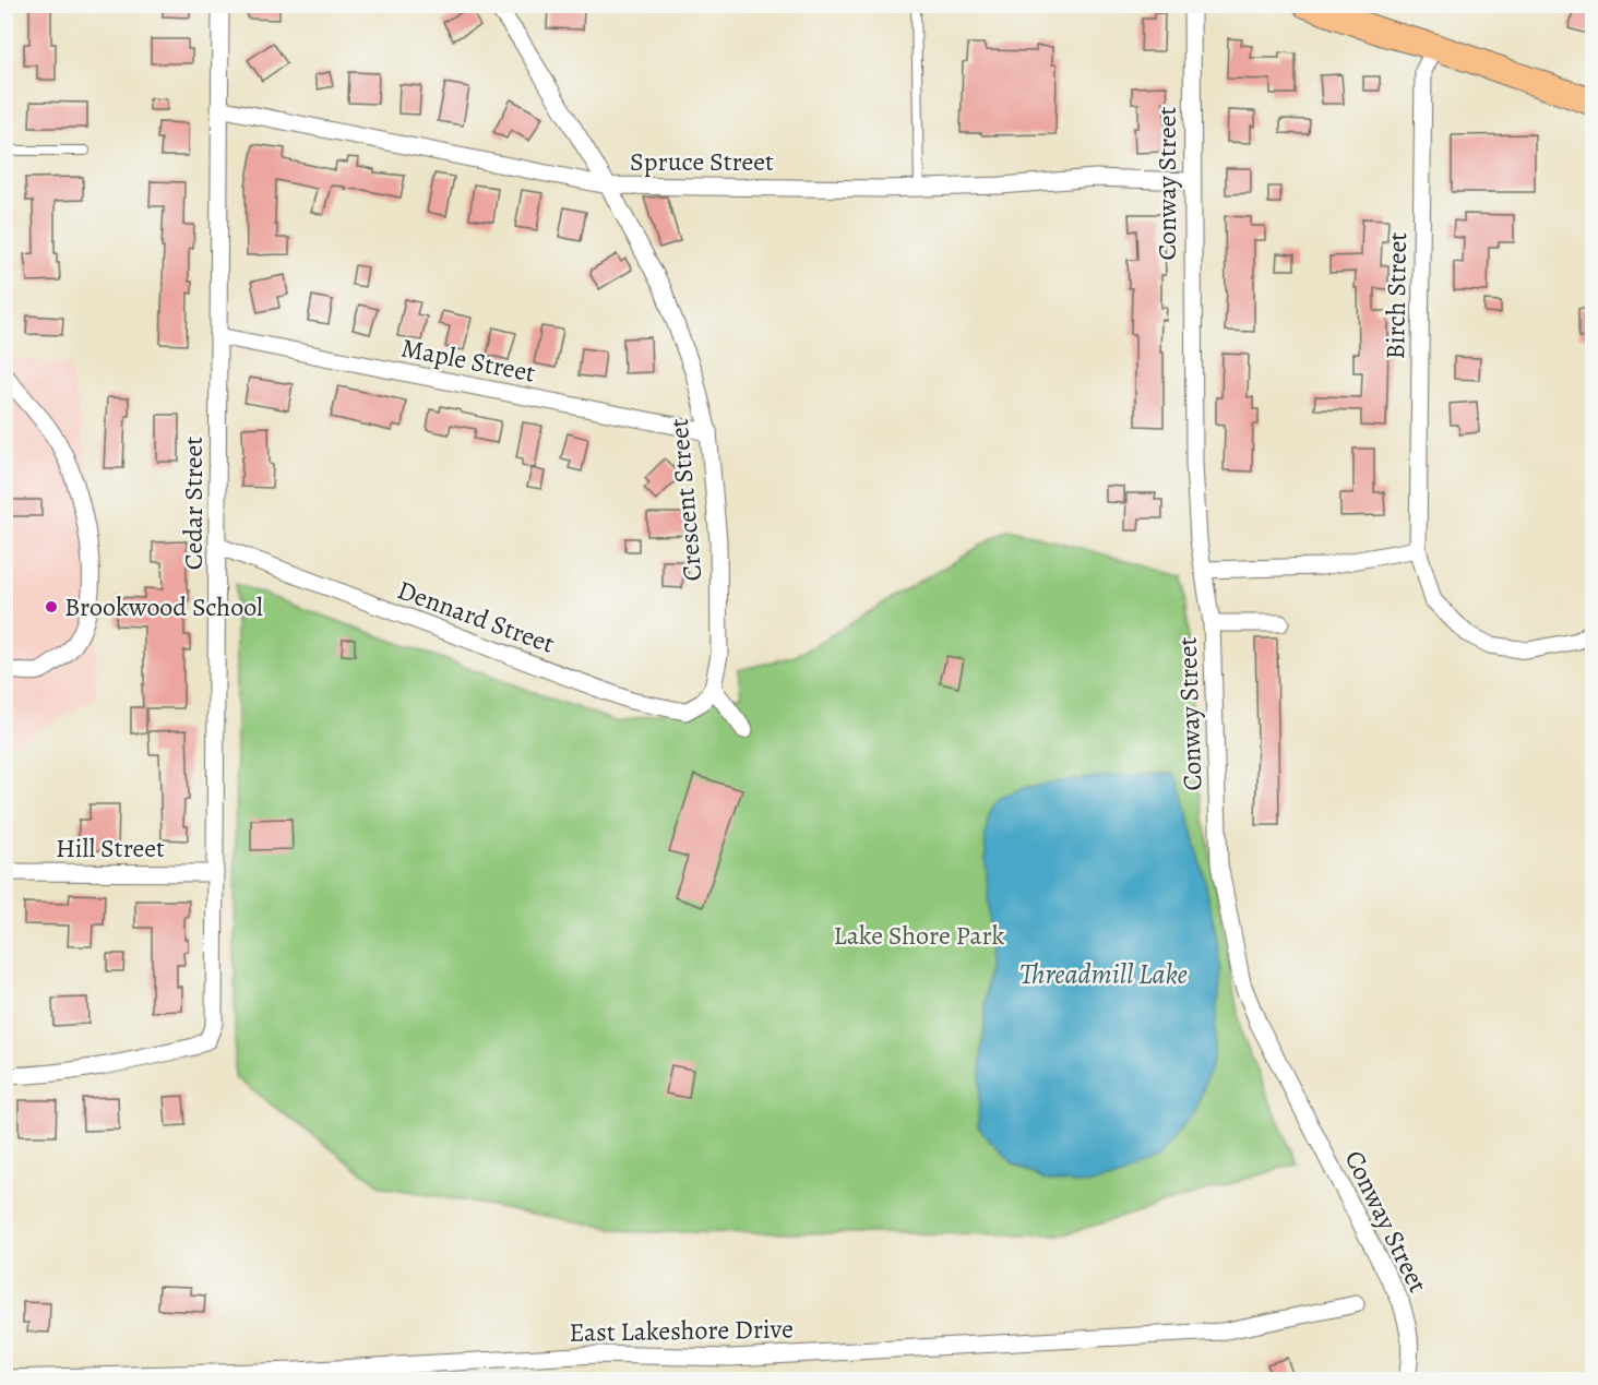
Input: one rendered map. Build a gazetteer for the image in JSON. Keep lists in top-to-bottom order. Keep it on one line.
{"streets":{"street":["Spruce Street","Conway Street","Birch Street","Maple Street","Crescent Street","Cedar Street","Dennard Street","Hill Street","East Lakeshore Drive"]},"crossings":[["Spruce Street","Conway Street"],["Spruce Street","Crescent Street"],["Spruce Street","Cedar Street"],["Maple Street","Crescent Street"],["Maple Street","Cedar Street"],["Crescent Street","Dennard Street"],["Cedar Street","Dennard Street"],["Cedar Street","Hill Street"]],"water":["Threadmill Lake"],"parks":["Lake Shore Park"],"places":["Brookwood School"]}
